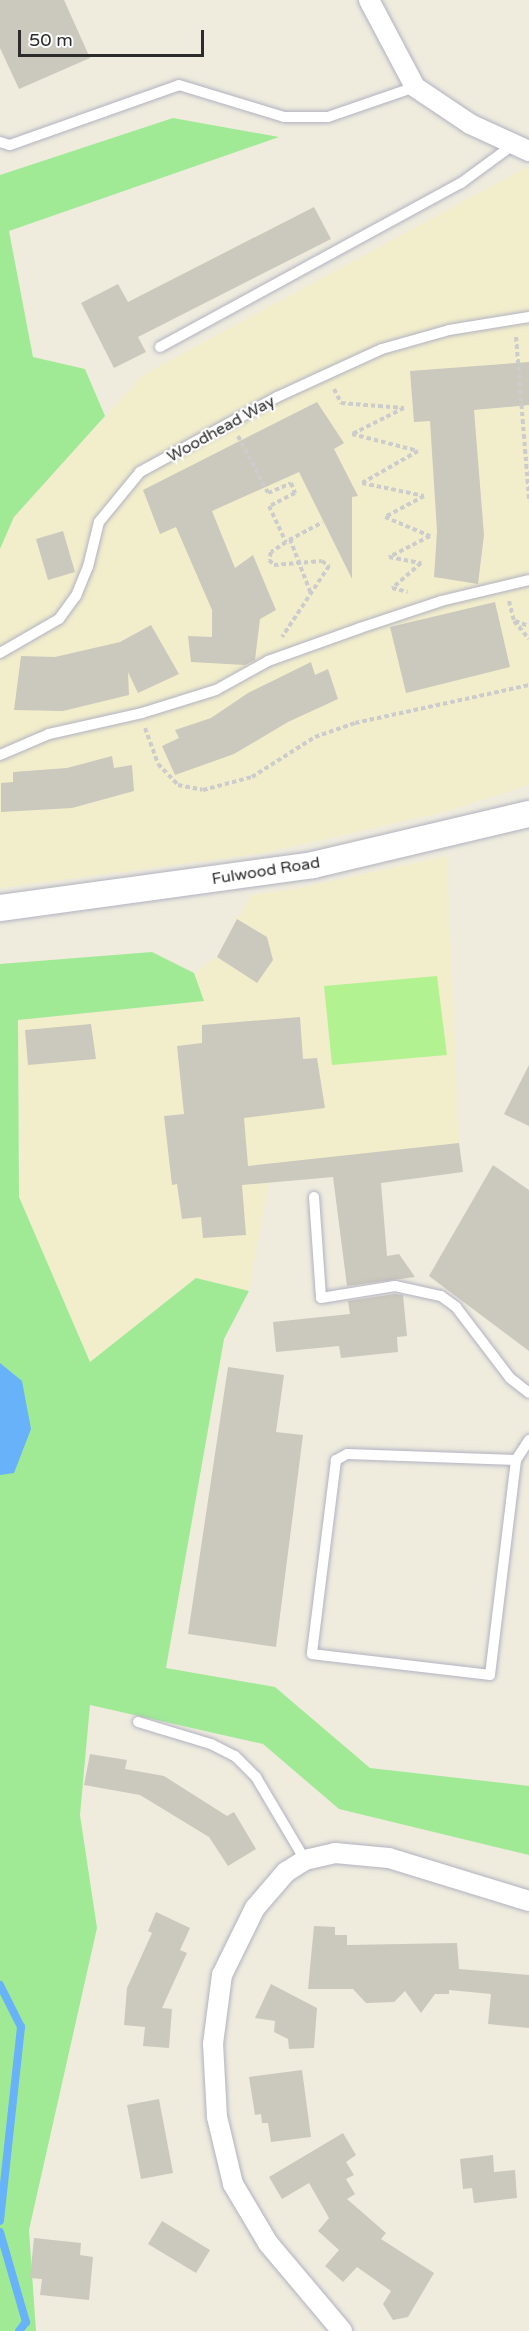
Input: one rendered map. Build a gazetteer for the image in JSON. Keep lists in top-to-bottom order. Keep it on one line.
{"streets":{"street":["Fulwood Road"],"lane":["Woodhead Way"]},"scale_bar":"50 m"}
